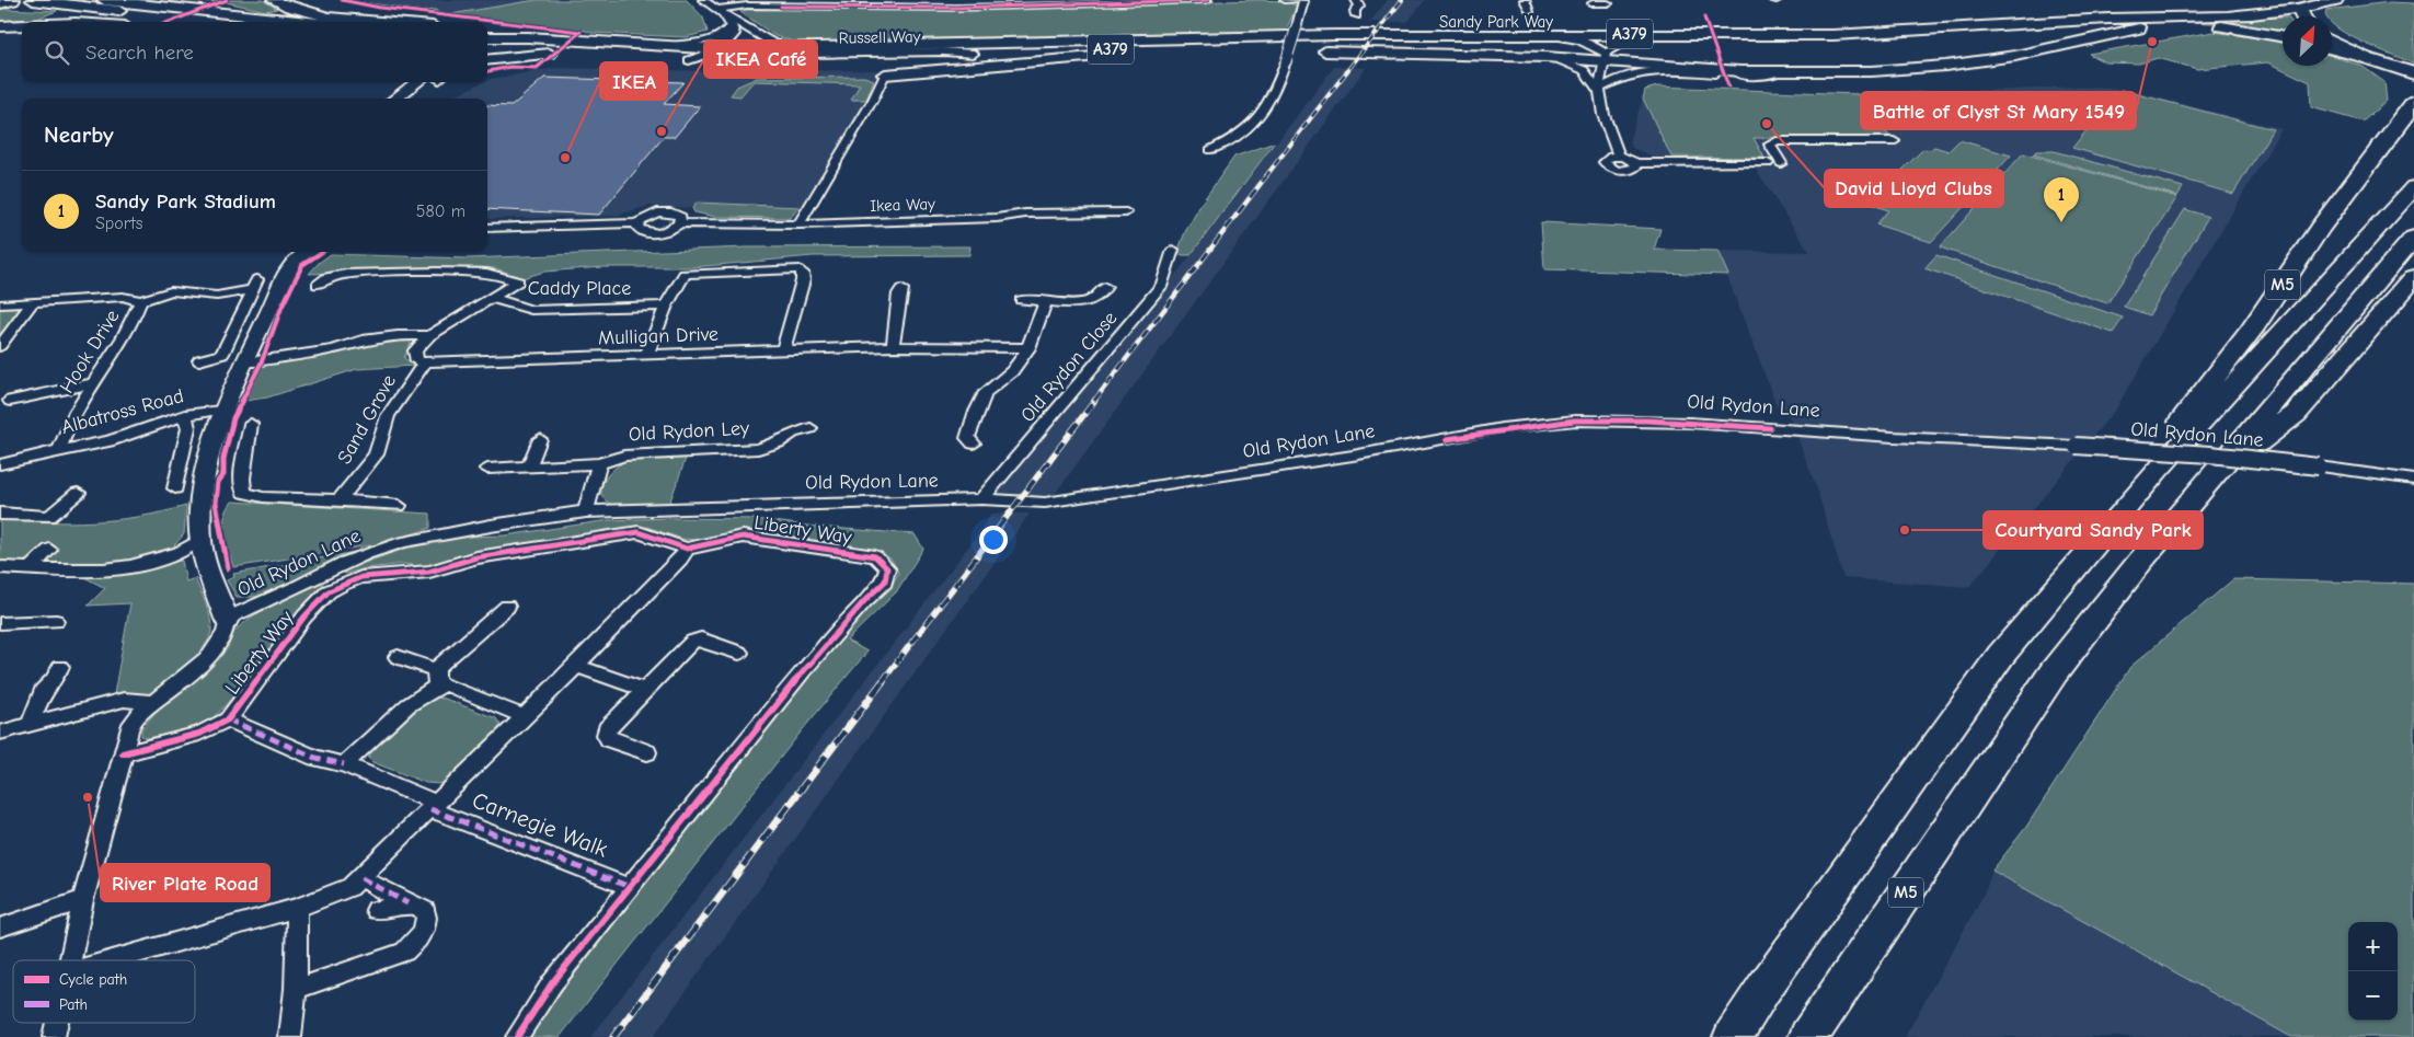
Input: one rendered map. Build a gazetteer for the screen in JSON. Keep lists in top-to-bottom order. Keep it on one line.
{"streets":{"highway":["M5"],"main road":["A379"],"street":["Sandy Park Way","Russell Way","Ikea Way","Caddy Place","Mulligan Drive","Hook Drive","Old Rydon Close","Old Rydon Lane","Albatross Road","Sand Grove","Old Rydon Ley","Liberty Way","Carnegie Walk"]},"crossings":[["Sandy Park Way","A379"],["A379","Russell Way"],["Caddy Place","Sand Grove"],["Mulligan Drive","Sand Grove"],["Hook Drive","Albatross Road"],["Old Rydon Close","Old Rydon Lane"],["Liberty Way","Carnegie Walk"]],"places":["Battle of Clyst St Mary 1549","David Lloyd Clubs","IKEA Café","IKEA","Courtyard Sandy Park","River Plate Road"],"legend":["Cycle path","Path"],"north":"top right","page":{"search":"Search here","heading":"Nearby","list":[{"mark":"1","name":"Sandy Park Stadium","note":"Sports","value":"580 m"}],"pins":"1","map_buttons":["+","−"]}}
